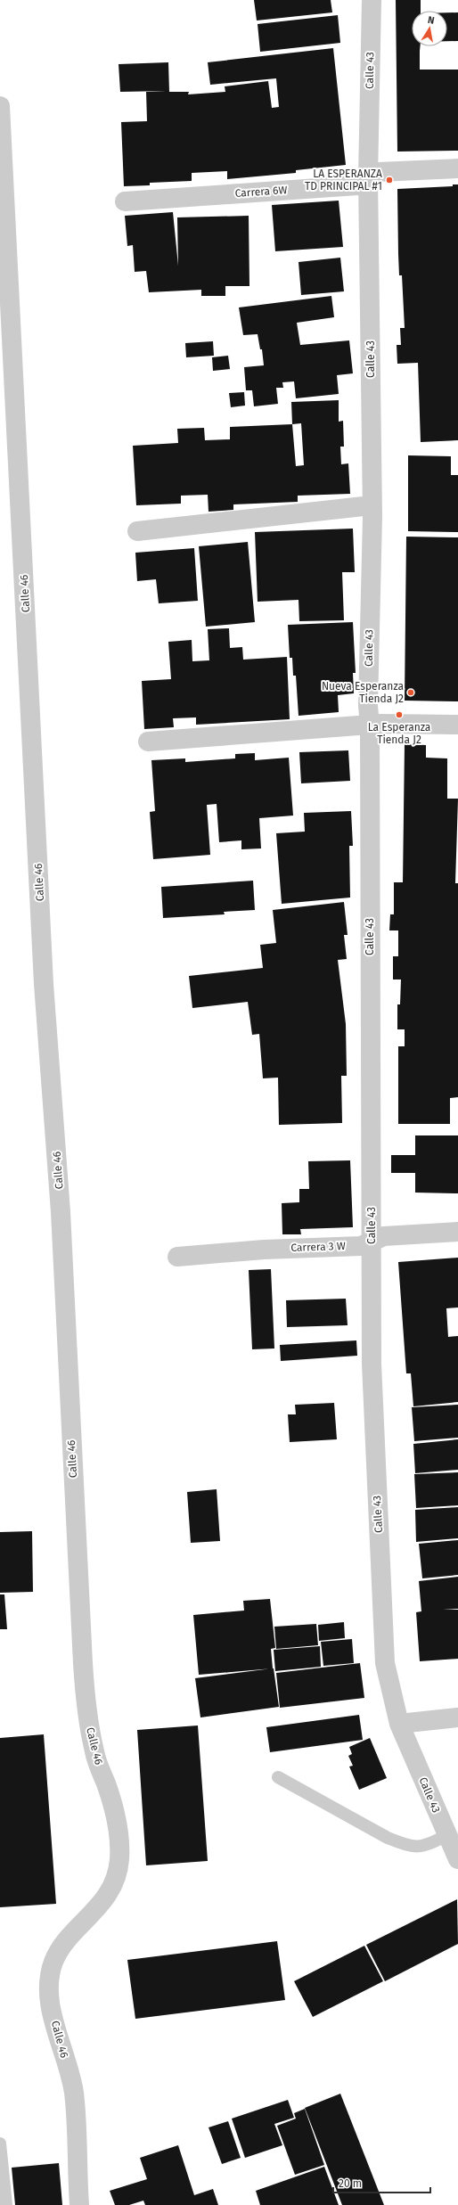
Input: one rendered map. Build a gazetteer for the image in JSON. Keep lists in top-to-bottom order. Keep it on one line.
{"streets":{"street":["Calle 43","Carrera 6W","Calle 46","Carrera 3 W"]},"crossings":[["Calle 43","Carrera 6W"],["Calle 43","Carrera 3 W"]],"places":["LA ESPERANZA TD PRINCIPAL #1","Nueva Esperanza Tienda J2","La Esperanza Tienda J2"],"scale_bar":"20 m","north":"top"}
